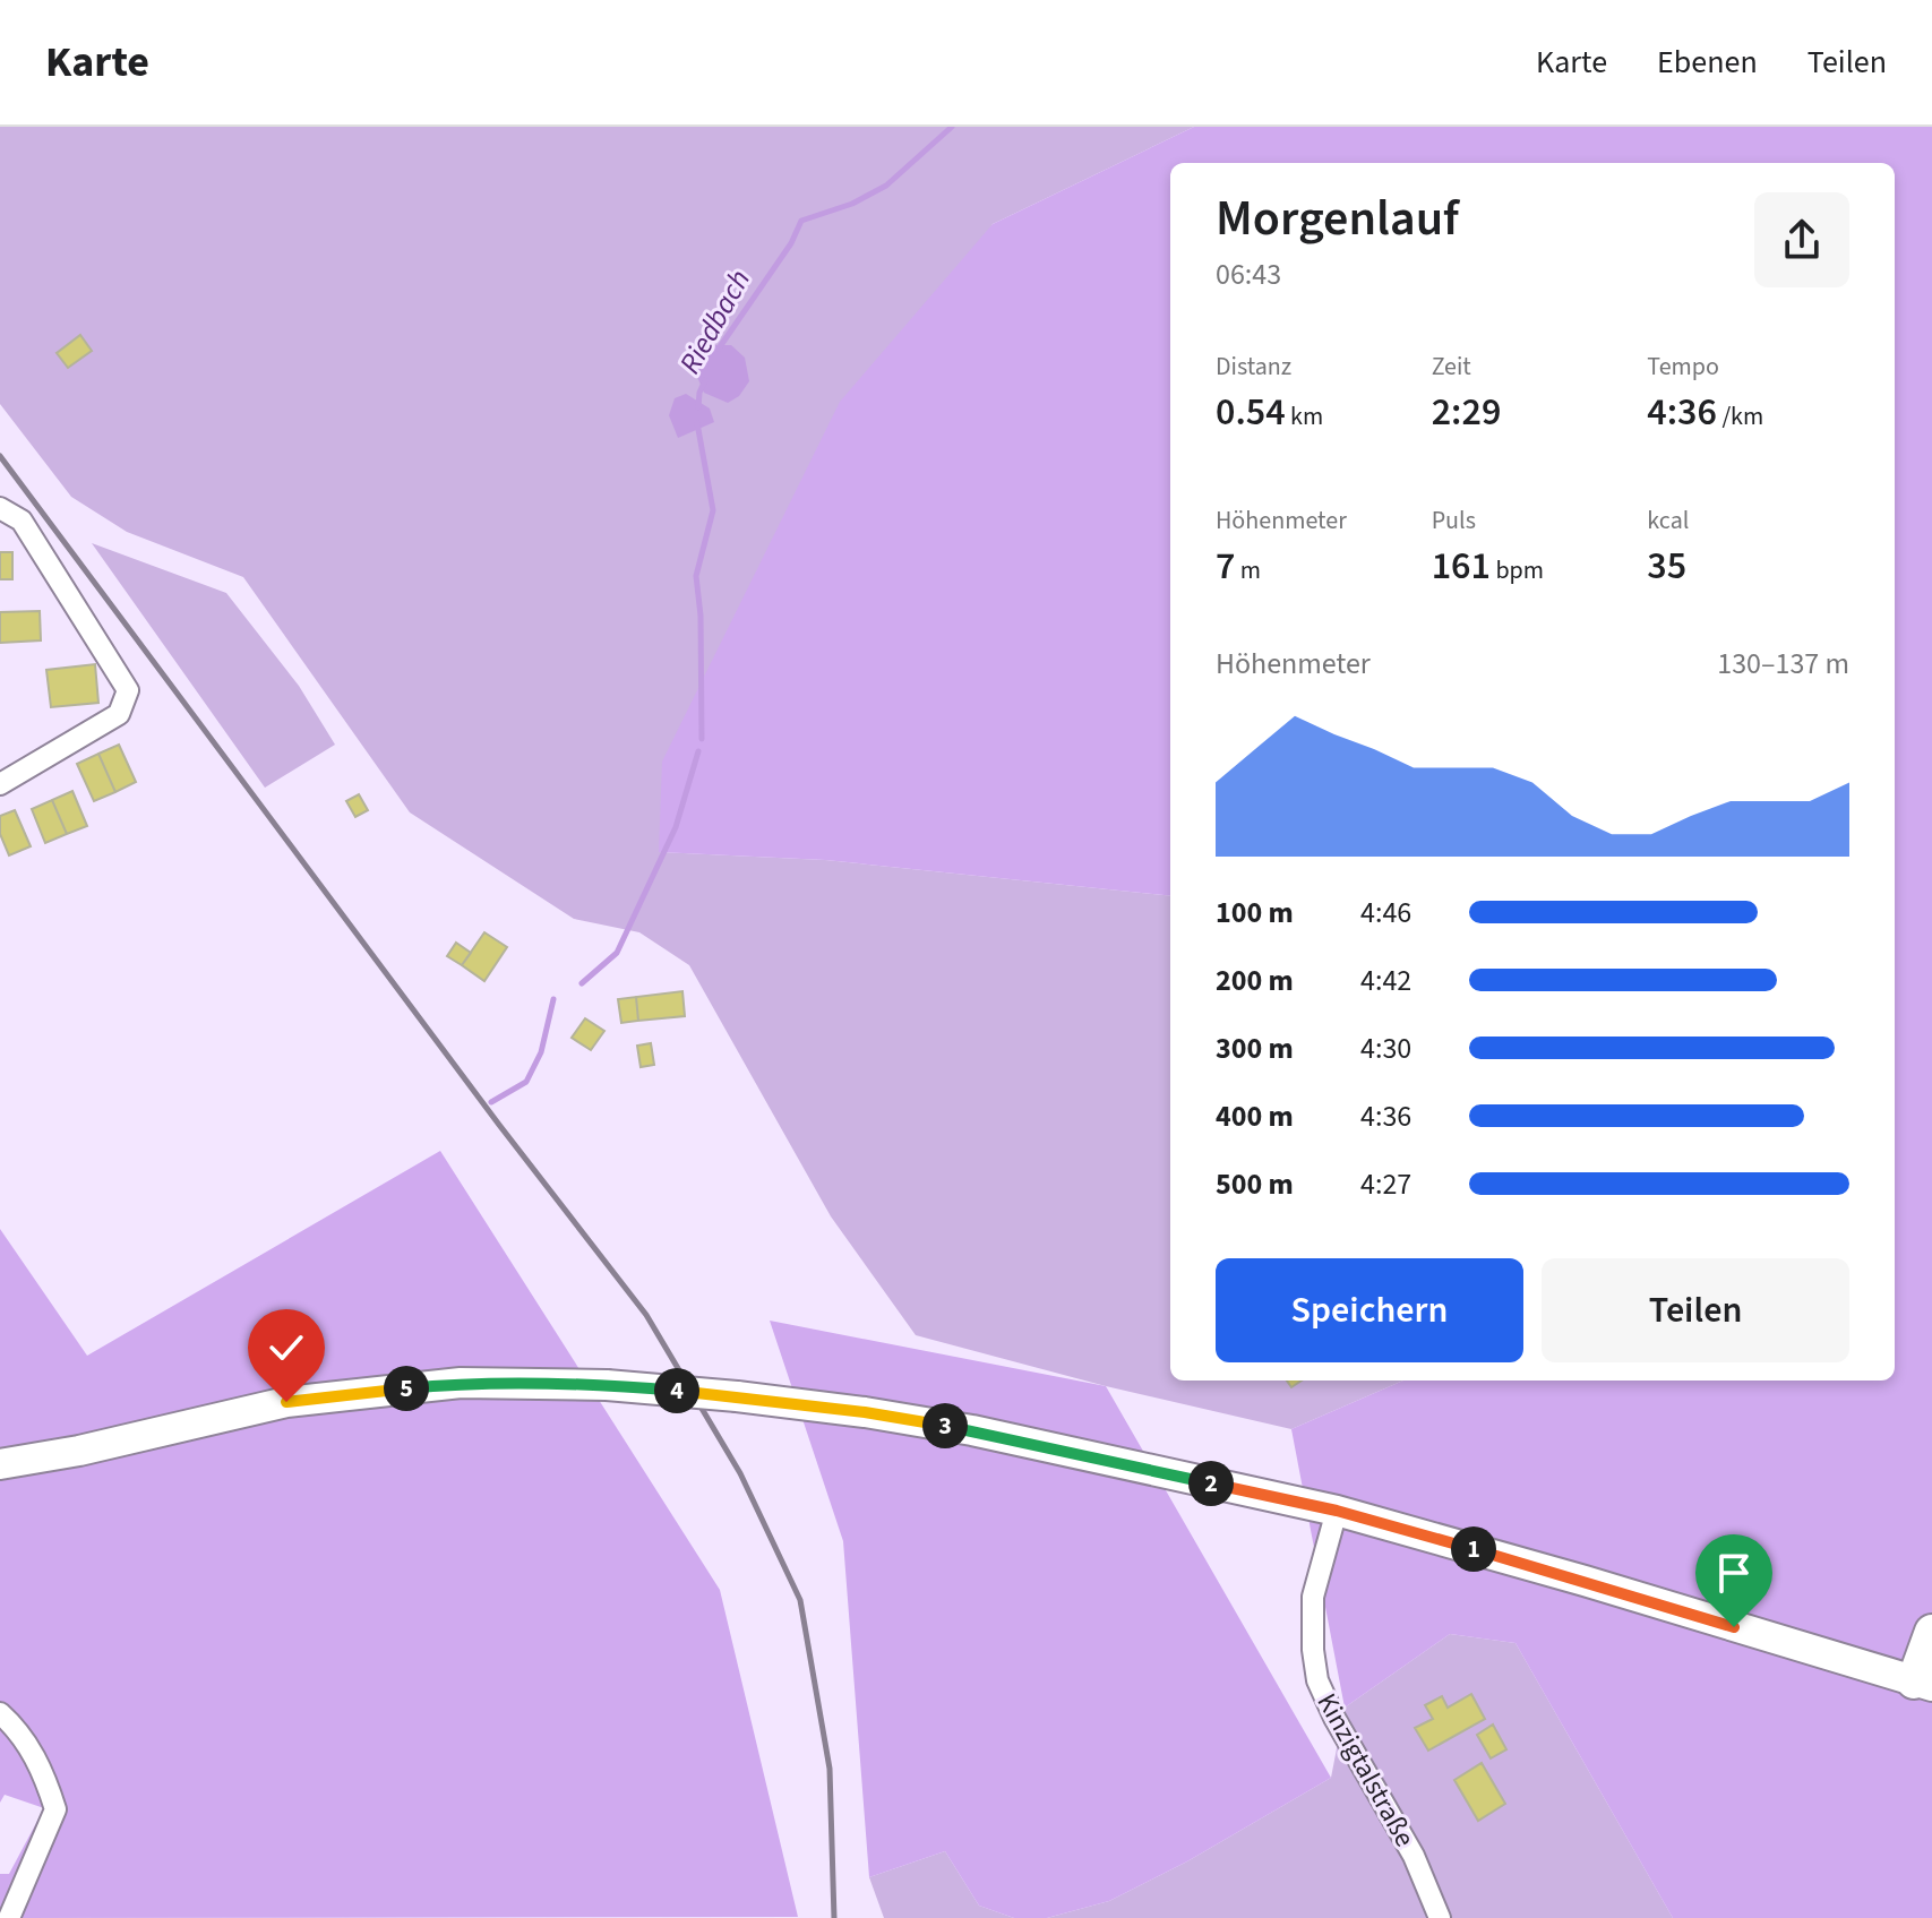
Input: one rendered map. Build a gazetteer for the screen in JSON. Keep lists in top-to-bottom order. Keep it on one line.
{"streets":{"street":["Kinzigtalstraße"]},"water":["Riedbach"],"page":{"header":"Karte","nav":["Karte","Ebenen","Teilen"],"heading":["Morgenlauf","06:43"],"stats":[["Distanz","0.54 km"],["Zeit","2:29"],["Tempo","4:36 /km"],["Höhenmeter","7 m"],["Puls","161 bpm"],["kcal","35"]],"chart":["Höhenmeter","130–137 m"],"list":[{"name":"100 m","note":"4:46"},{"name":"200 m","note":"4:42"},{"name":"300 m","note":"4:30"},{"name":"400 m","note":"4:36"},{"name":"500 m","note":"4:27"}],"buttons":["Speichern","Teilen"],"pins":["5","4","3","2","1"]}}
